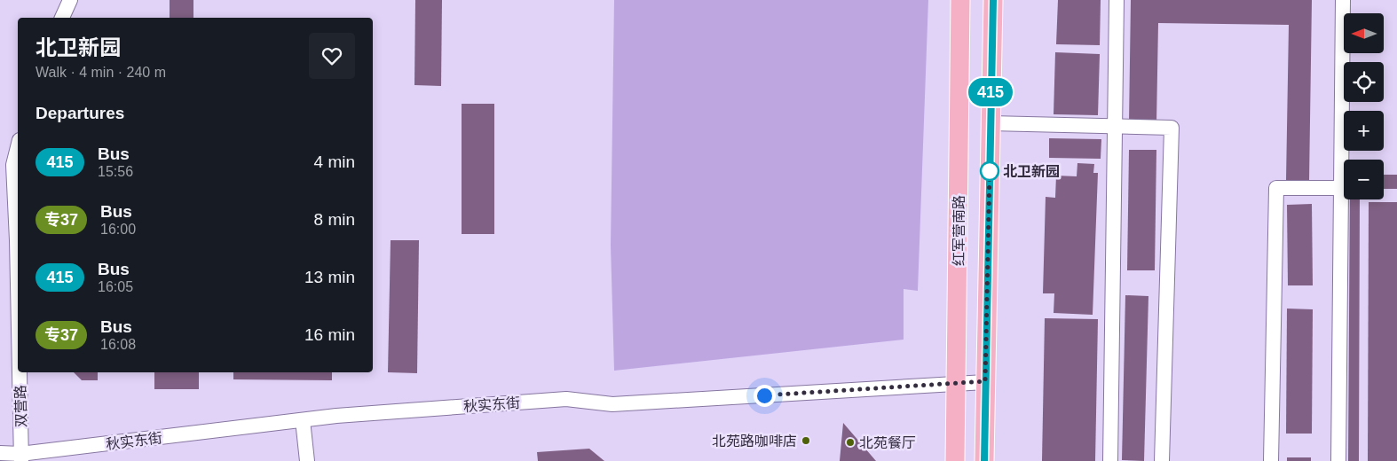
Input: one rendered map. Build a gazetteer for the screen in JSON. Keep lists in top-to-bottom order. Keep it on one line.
{"streets":{"main road":["红军营南路"],"street":["秋实东街","双营路"]},"crossings":[["红军营南路","秋实东街"],["秋实东街","双营路"]],"places":["北卫新园","北苑路咖啡店","北苑餐厅"],"lines":["bus line 415"],"north":"left","page":{"on_map":"415","map_buttons":["+","−"],"heading":[["北卫新园","Walk · 4 min · 240 m"],"Departures"],"list":[{"mark":"415","name":"Bus","note":"15:56","value":"4 min"},{"mark":"专37","name":"Bus","note":"16:00","value":"8 min"},{"mark":"415","name":"Bus","note":"16:05","value":"13 min"},{"mark":"专37","name":"Bus","note":"16:08","value":"16 min"}]}}
